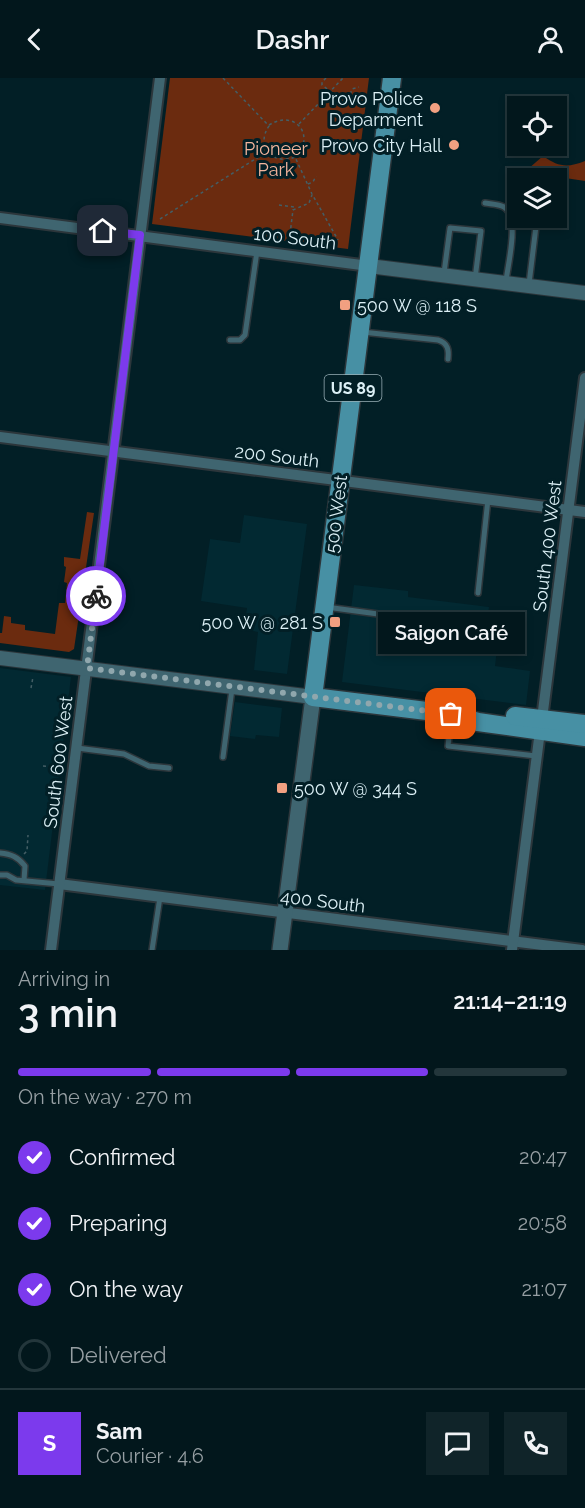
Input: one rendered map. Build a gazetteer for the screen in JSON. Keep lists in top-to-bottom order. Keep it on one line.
{"streets":{"main road":["US 89","500 West"],"street":["100 South","200 South","South 400 West","South 600 West","400 South"]},"crossings":[["100 South","500 West"],["100 South","South 600 West"],["200 South","500 West"],["200 South","South 400 West"],["200 South","South 600 West"],["500 West","400 South"],["South 400 West","400 South"],["South 600 West","400 South"]],"parks":["Pioneer Park"],"places":{"other":["Provo Police Deparment","Provo City Hall","Saigon Café"],"transit":["500 W @ 118 S","500 W @ 281 S","500 W @ 344 S"]},"page":{"header":"Dashr","bubble":"Saigon Café","heading":["3 min","Arriving in","21:14–21:19"],"panel":["Sam","Courier · 4.6"],"bar":"On the way · 270 m","list":[["Confirmed","20:47"],["Preparing","20:58"],["On the way","21:07"],"Delivered"],"round":"S"}}
